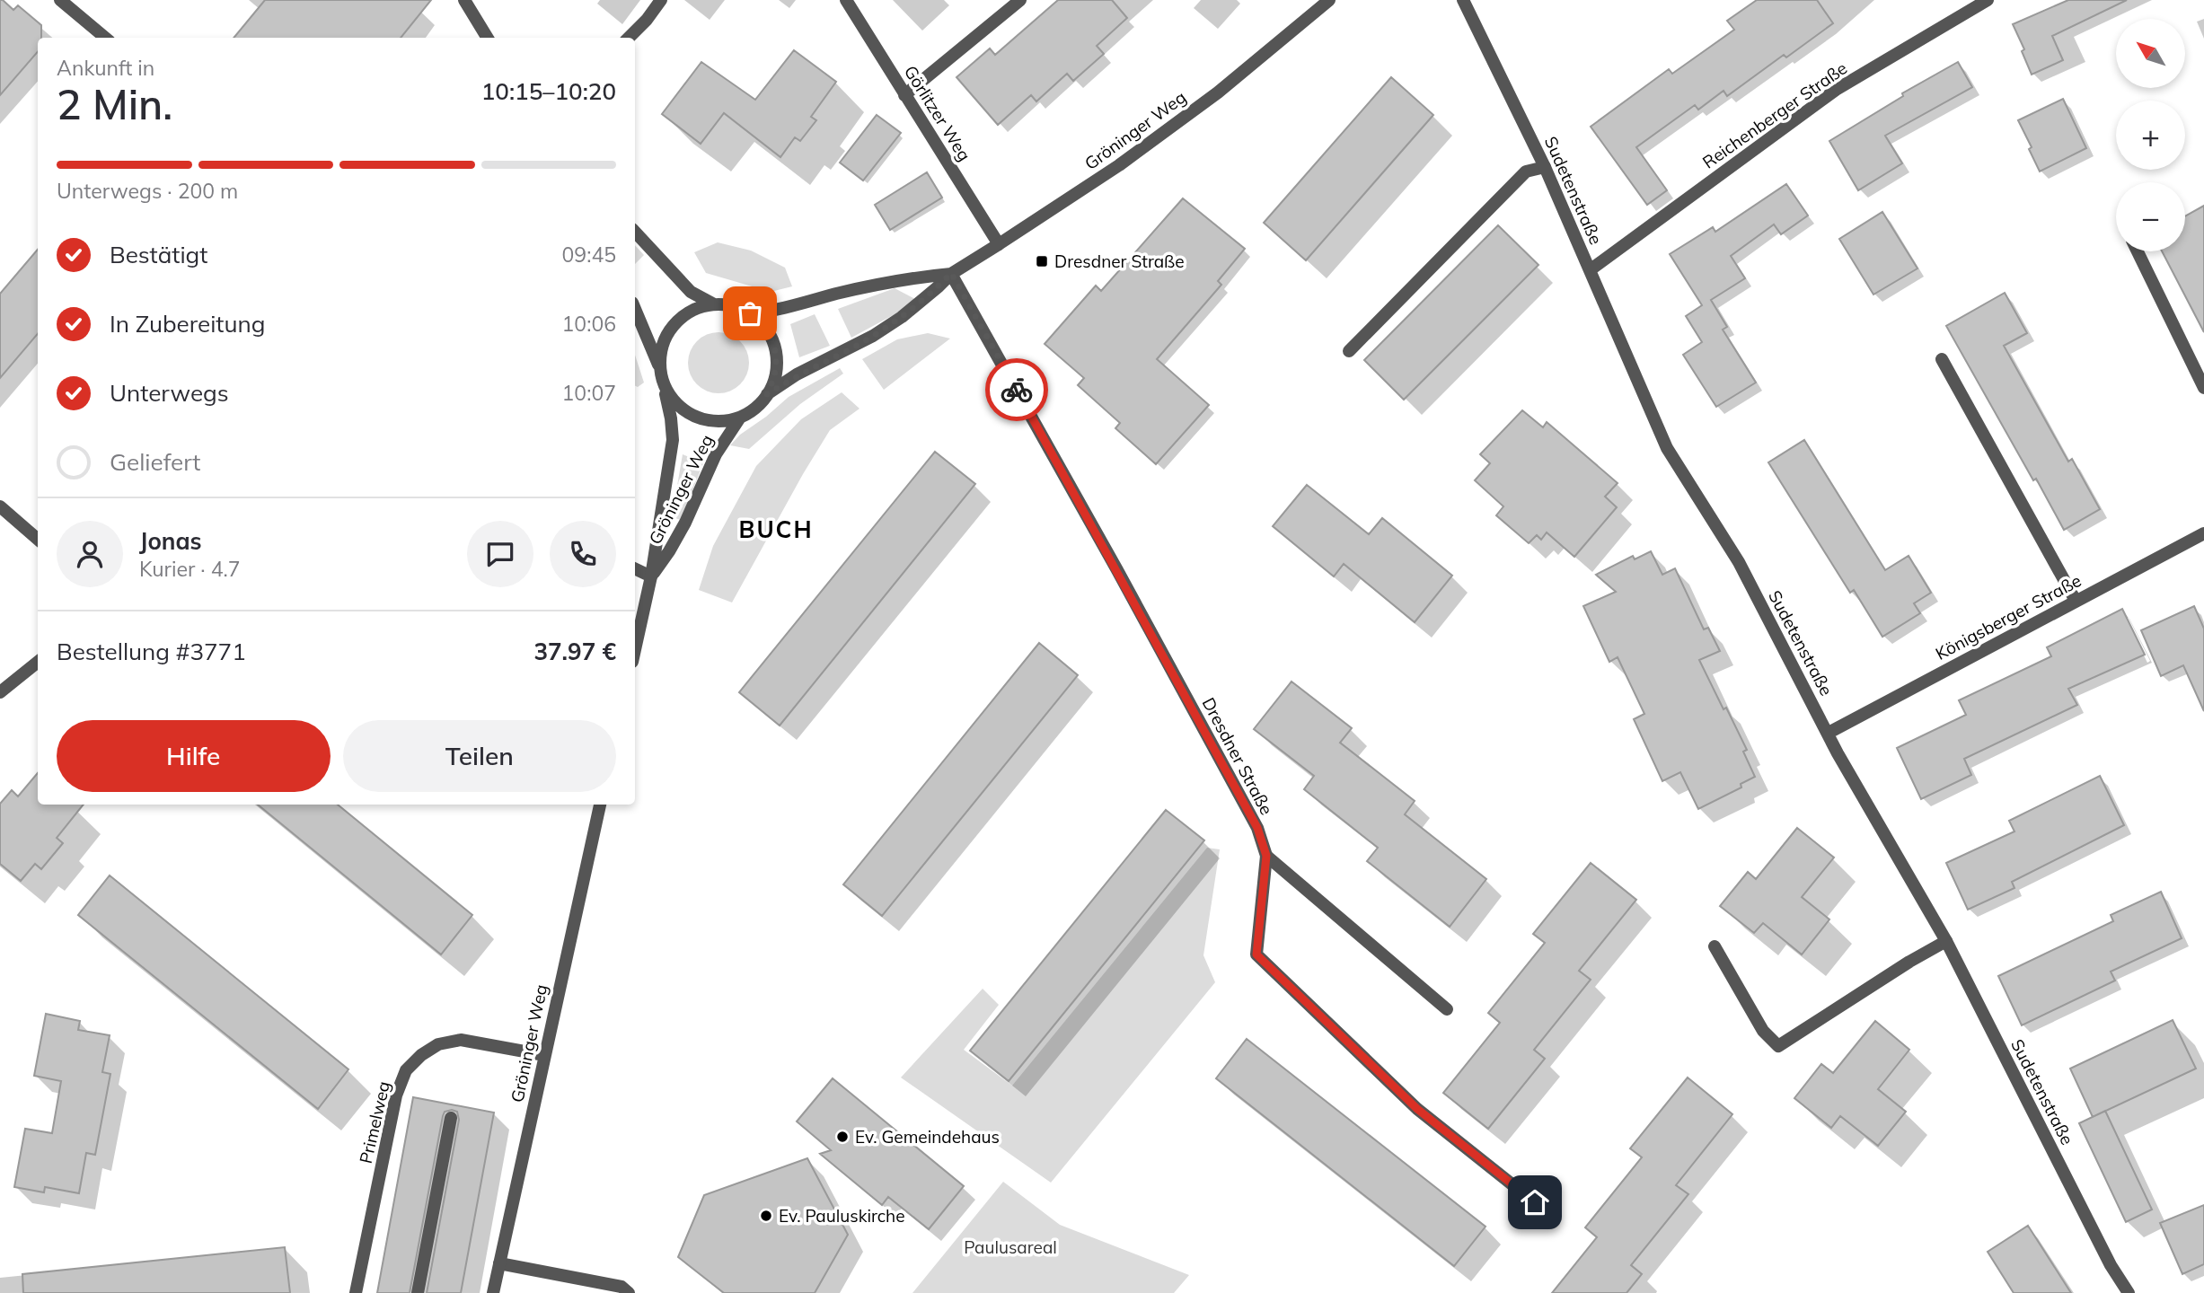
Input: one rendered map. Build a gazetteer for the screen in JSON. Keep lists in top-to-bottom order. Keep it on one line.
{"streets":{"street":["Görlitzer Weg","Reichenberger Straße","Gröninger Weg","Sudetenstraße","Königsberger Straße","Dresdner Straße","Primelweg"]},"crossings":[["Görlitzer Weg","Gröninger Weg"],["Reichenberger Straße","Sudetenstraße"],["Gröninger Weg","Dresdner Straße"],["Gröninger Weg","Primelweg"],["Sudetenstraße","Königsberger Straße"]],"districts":["BUCH"],"parks":["Paulusareal"],"places":{"transit":["Dresdner Straße"],"other":["Ev. Gemeindehaus","Ev. Pauluskirche"]},"north":"top left","page":{"map_buttons":["+","−"],"heading":["2 Min.","Ankunft in","10:15–10:20"],"panel":["Jonas","Kurier · 4.7","Bestellung #3771","37.97 €"],"bar":"Unterwegs · 200 m","list":[["Bestätigt","09:45"],["In Zubereitung","10:06"],["Unterwegs","10:07"],"Geliefert"],"buttons":["Hilfe","Teilen"]}}
